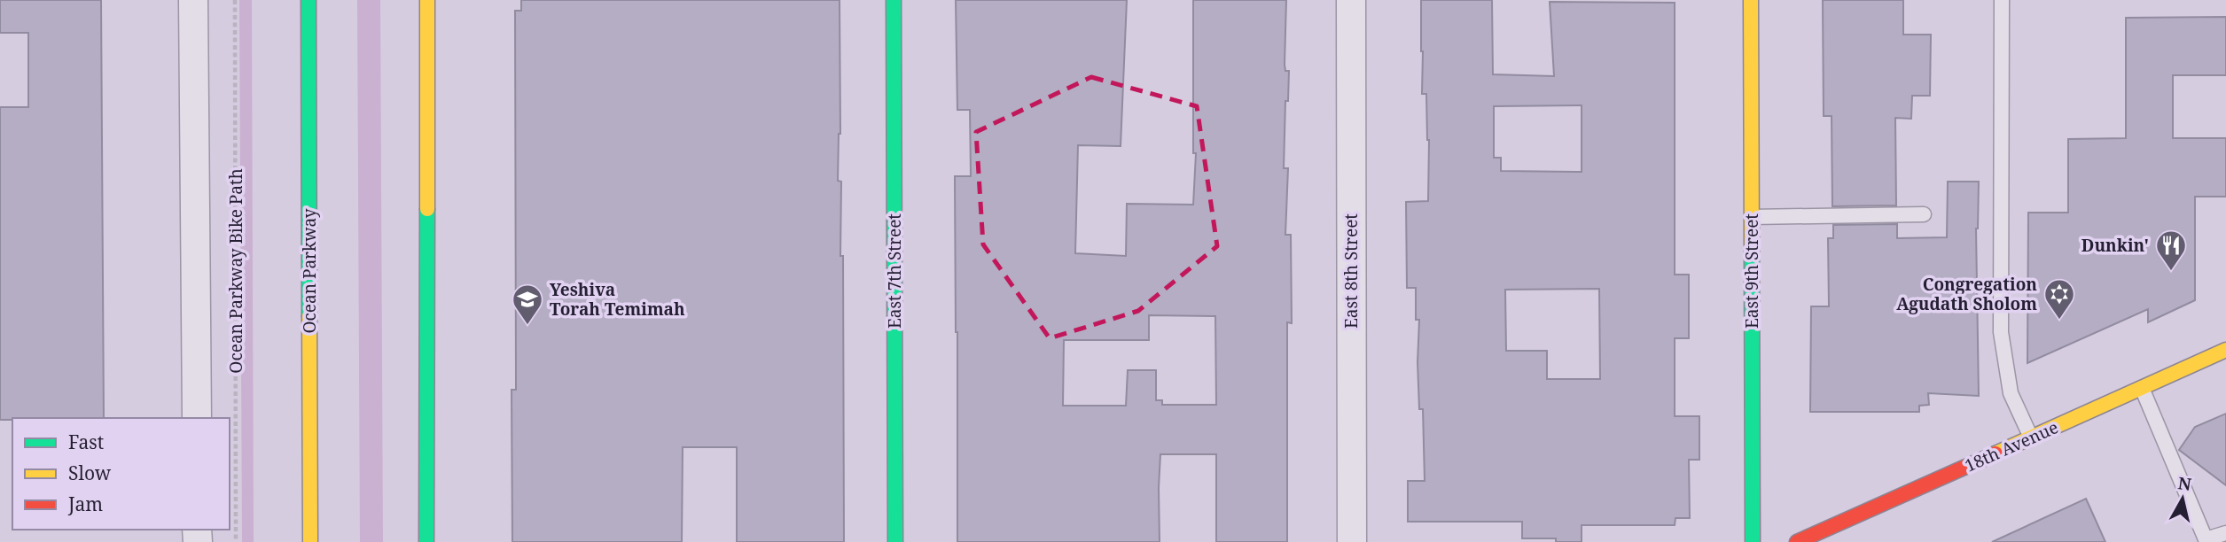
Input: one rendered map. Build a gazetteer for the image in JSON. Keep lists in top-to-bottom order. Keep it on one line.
{"streets":{"street":["Ocean Parkway","East 7th Street","East 8th Street","East 9th Street","18th Avenue"],"path":["Ocean Parkway Bike Path"]},"places":{"restaurant":["Dunkin'"],"synagogue":["Congregation Agudath Sholom"],"school or university":["Yeshiva Torah Temimah"]},"legend":["Fast","Slow","Jam"],"north":"top"}
